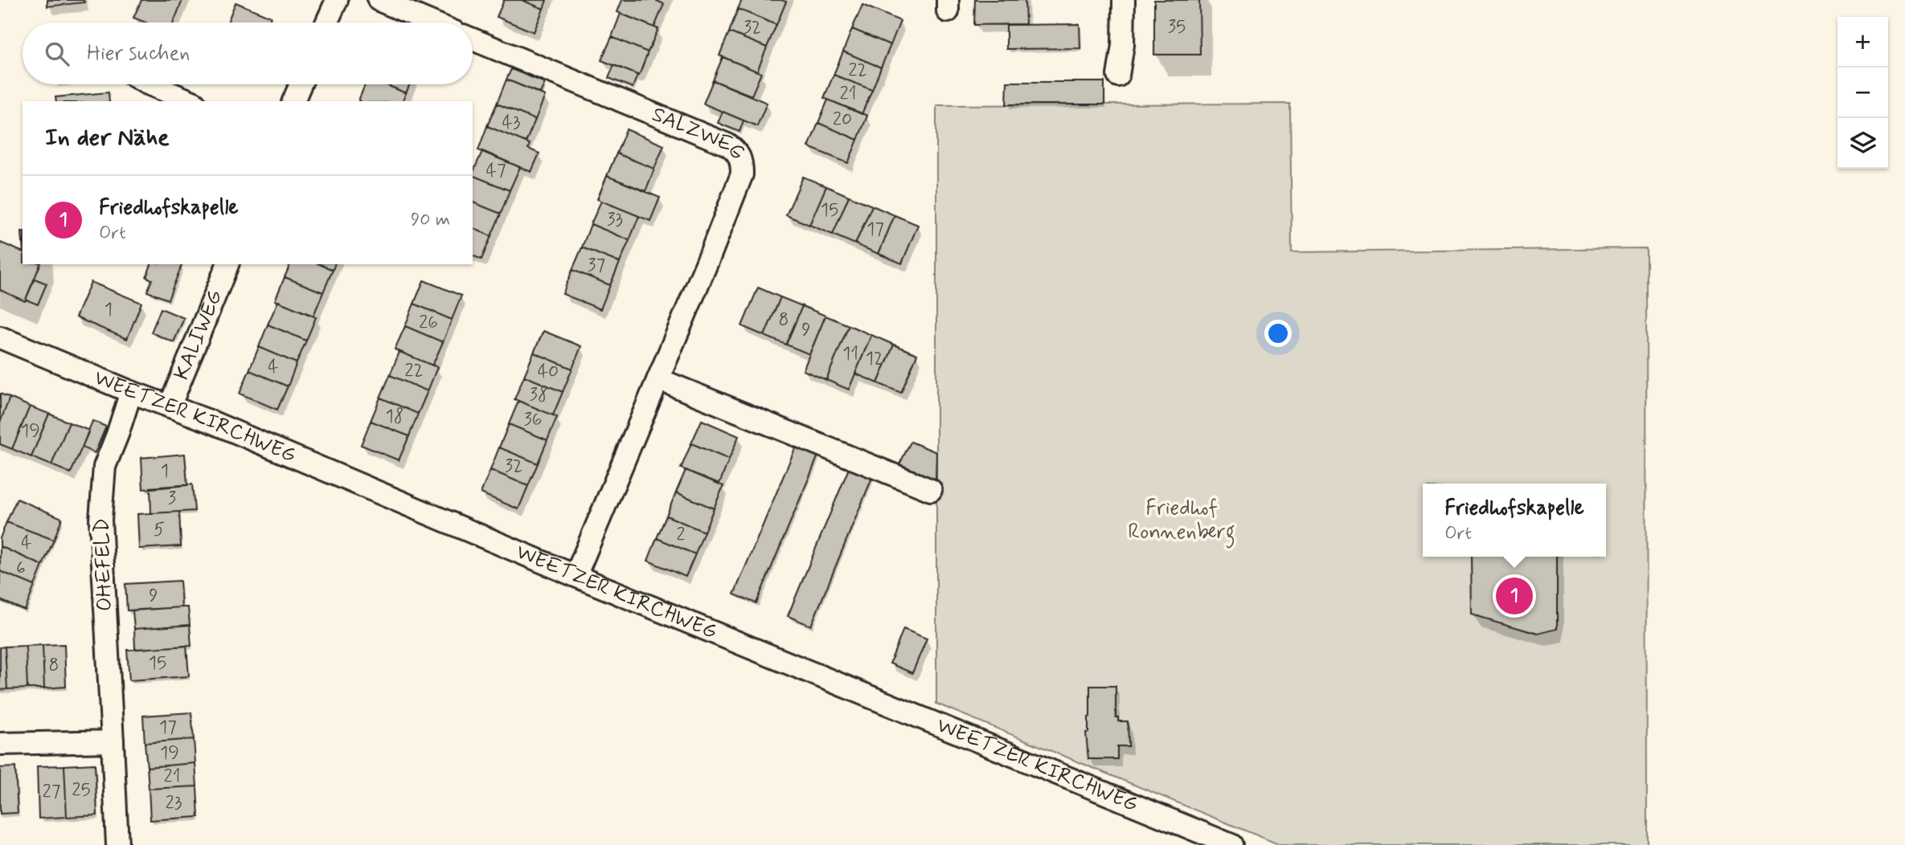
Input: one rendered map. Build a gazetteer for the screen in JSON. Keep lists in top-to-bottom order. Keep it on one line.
{"streets":{"street":["SALZWEG","KALIWEG","WEETZER KIRCHWEG","OHEFELD"]},"crossings":[["SALZWEG","WEETZER KIRCHWEG"],["KALIWEG","WEETZER KIRCHWEG"],["WEETZER KIRCHWEG","OHEFELD"]],"parks":["Friedhof Ronnenberg"],"house_numbers":["35","32","22","21","20","43","47","15","33","17","37","1","8","26","9","11","12","4","22","40","38","18","36","19","32","1","3","5","2","4","6","9","15","8","17","19","21","25","27","23"],"page":{"map_buttons":["+","−"],"search":"Hier suchen","heading":"In der Nähe","list":[{"mark":"1","name":"Friedhofskapelle","note":"Ort","value":"90 m"}],"popup":["Friedhofskapelle","Ort"],"pins":"1"}}
